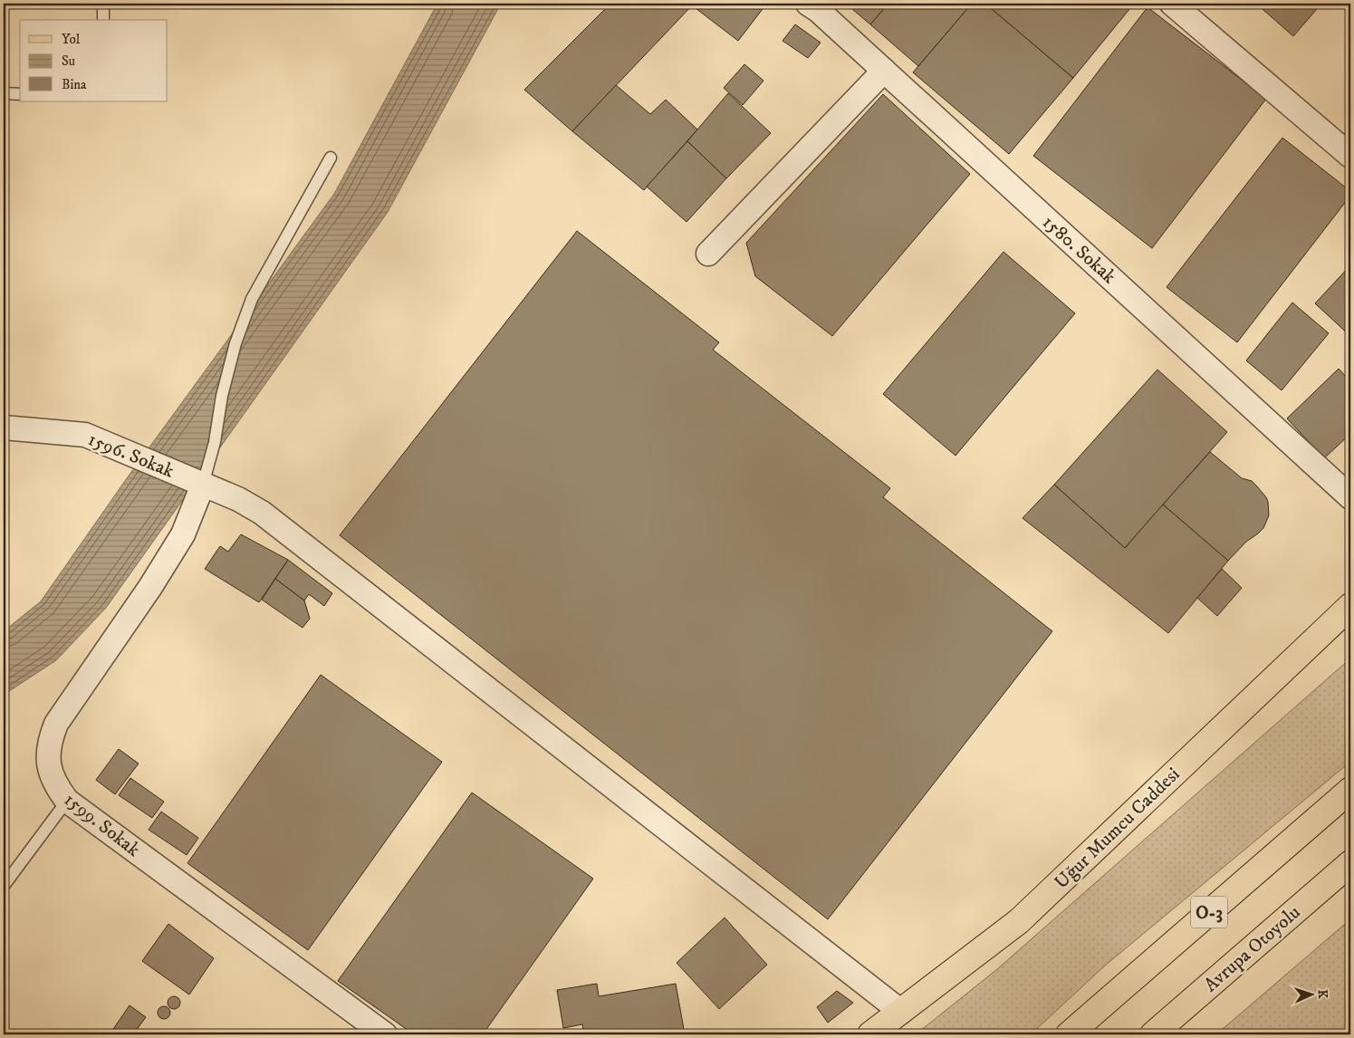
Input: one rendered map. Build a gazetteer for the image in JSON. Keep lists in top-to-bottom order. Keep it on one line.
{"streets":{"main road":["Uğur Mumcu Caddesi","O-3","Avrupa Otoyolu"],"street":["1580. Sokak","1596. Sokak","1599. Sokak"]},"crossings":[["1596. Sokak","1599. Sokak"],["1596. Sokak","Uğur Mumcu Caddesi"]],"legend":["Yol","Su","Bina"],"north":"right"}
